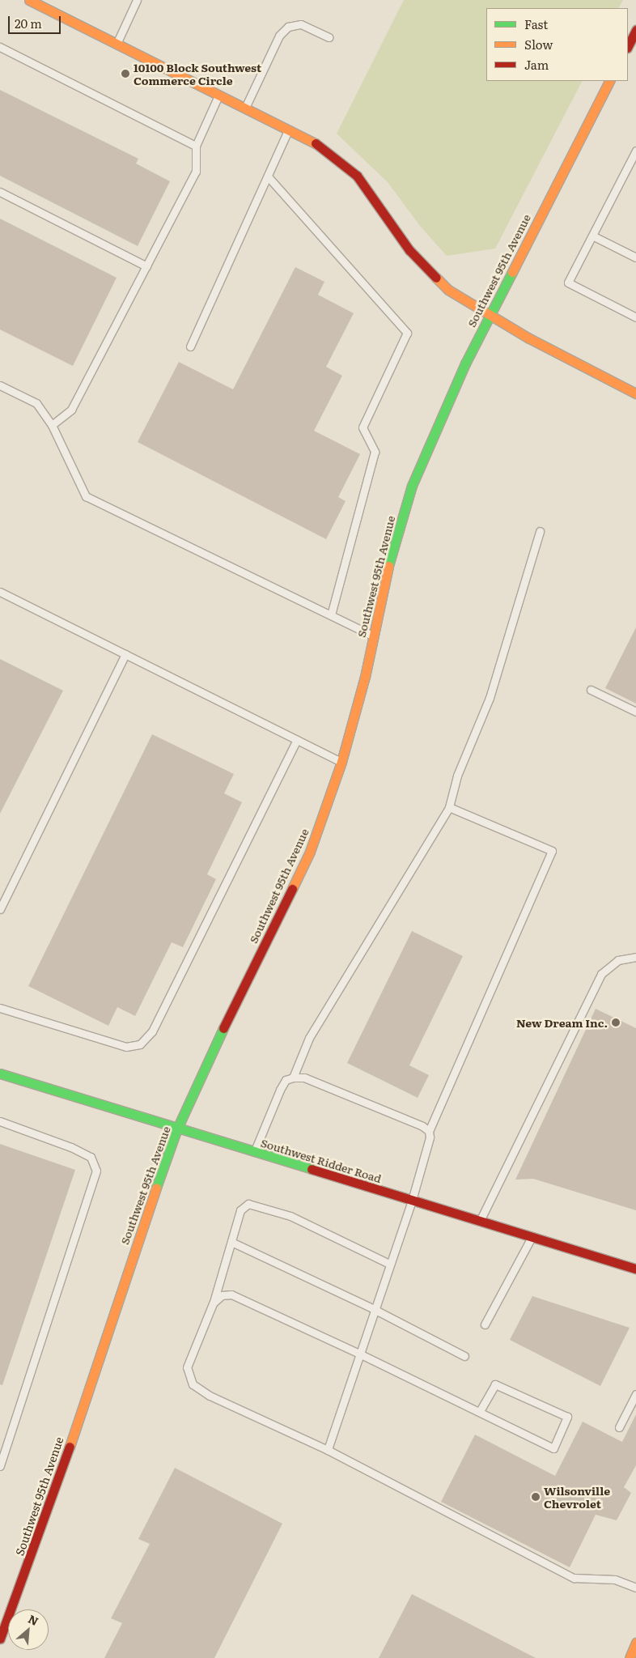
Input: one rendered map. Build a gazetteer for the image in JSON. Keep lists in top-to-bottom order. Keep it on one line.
{"streets":{"main road":["Southwest 95th Avenue","Southwest Ridder Road"]},"crossings":[["Southwest 95th Avenue","Southwest Ridder Road"]],"places":["10100 Block Southwest Commerce Circle","New Dream Inc.","Wilsonville Chevrolet"],"legend":["Fast","Slow","Jam"],"scale_bar":"20 m","north":"top right"}
